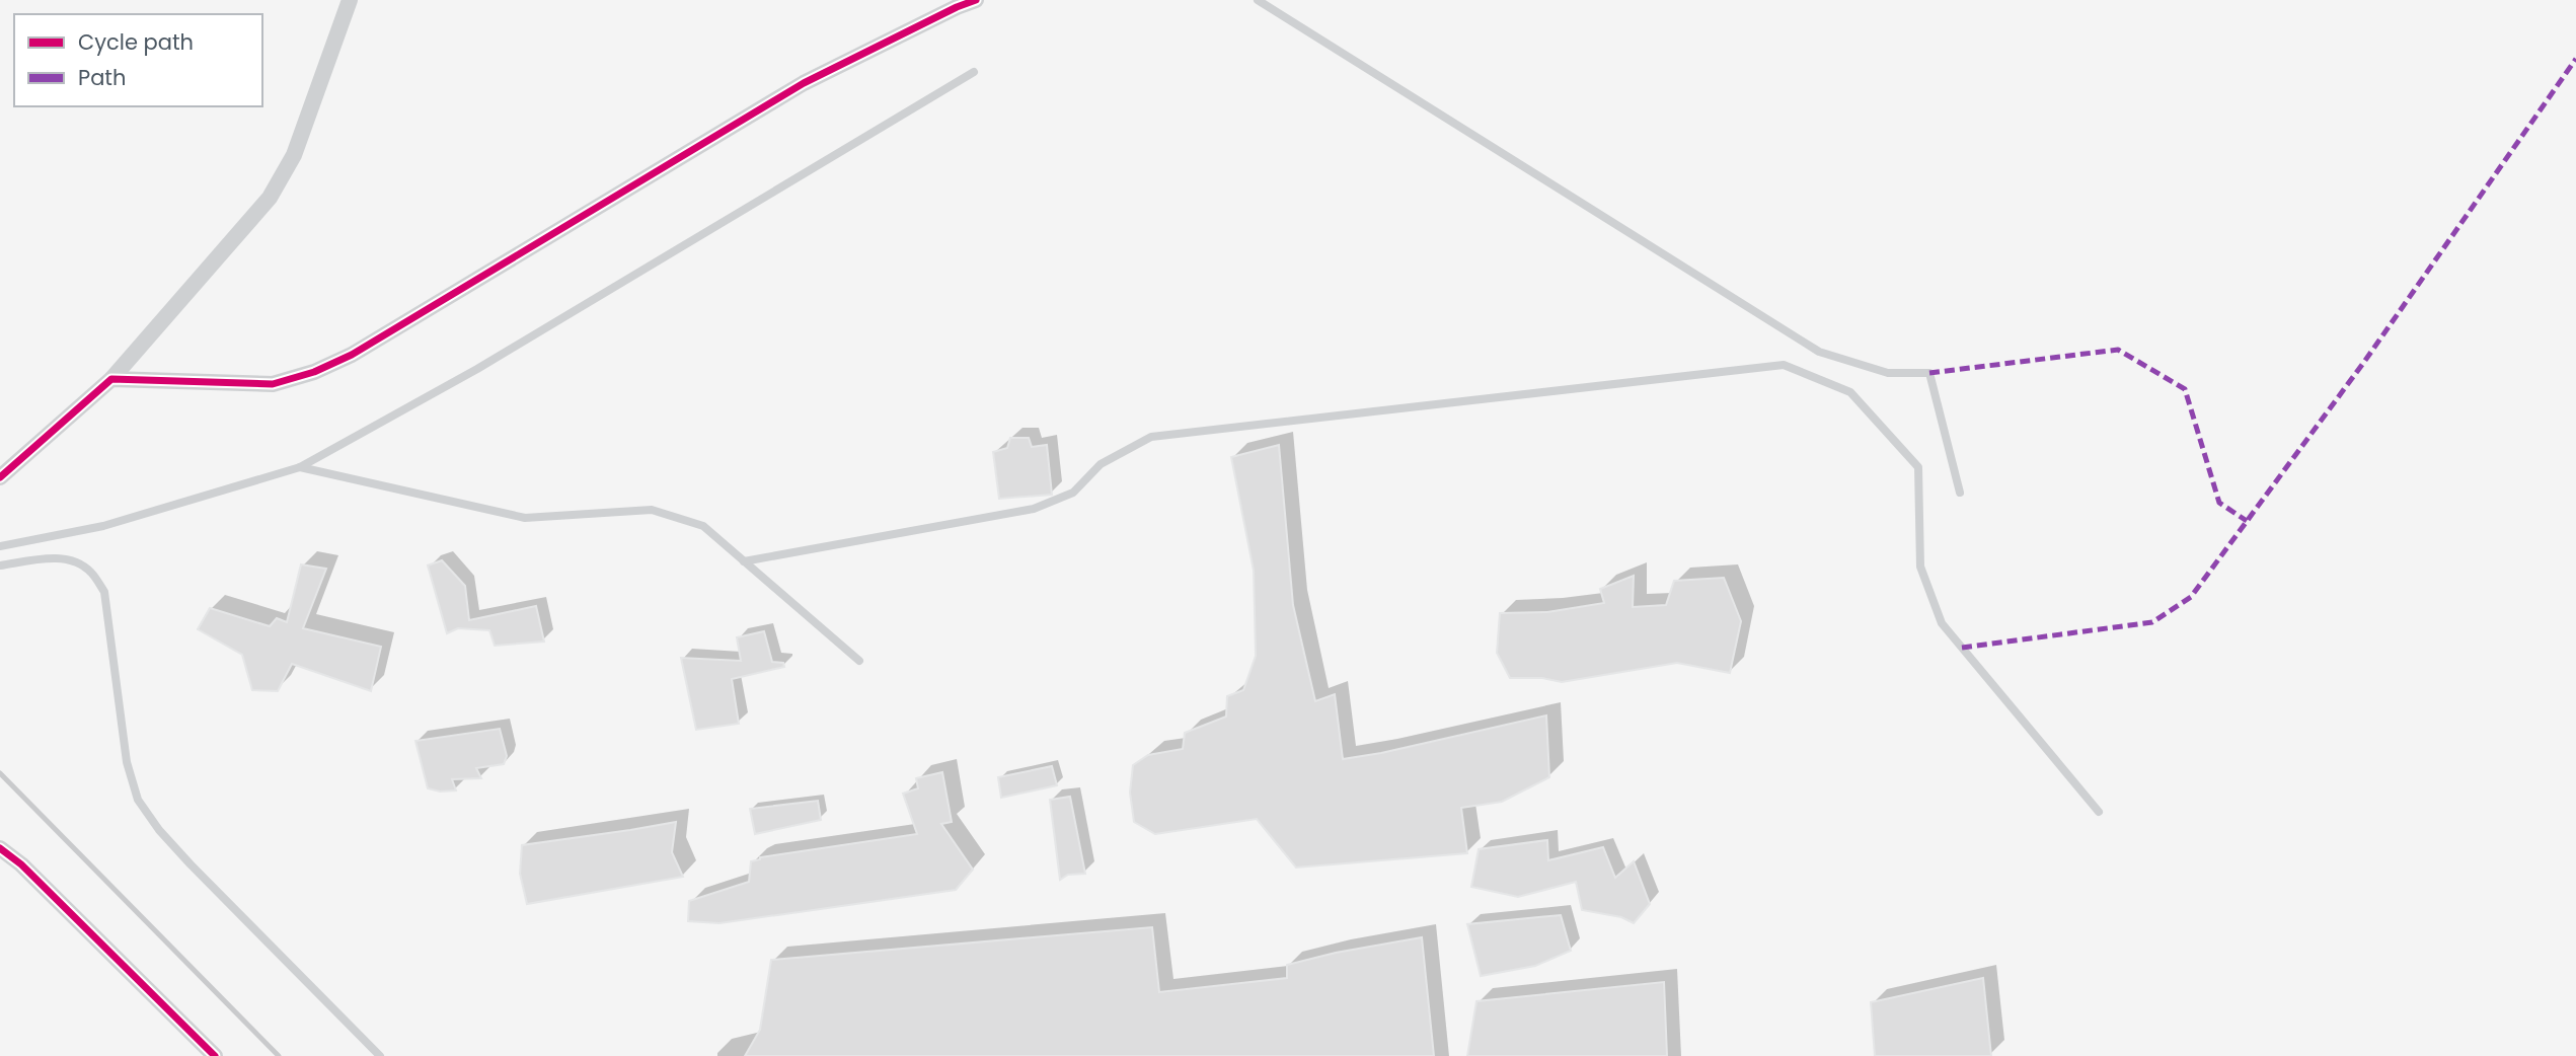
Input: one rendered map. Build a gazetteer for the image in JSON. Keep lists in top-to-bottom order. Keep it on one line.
{"legend":["Cycle path","Path"]}
